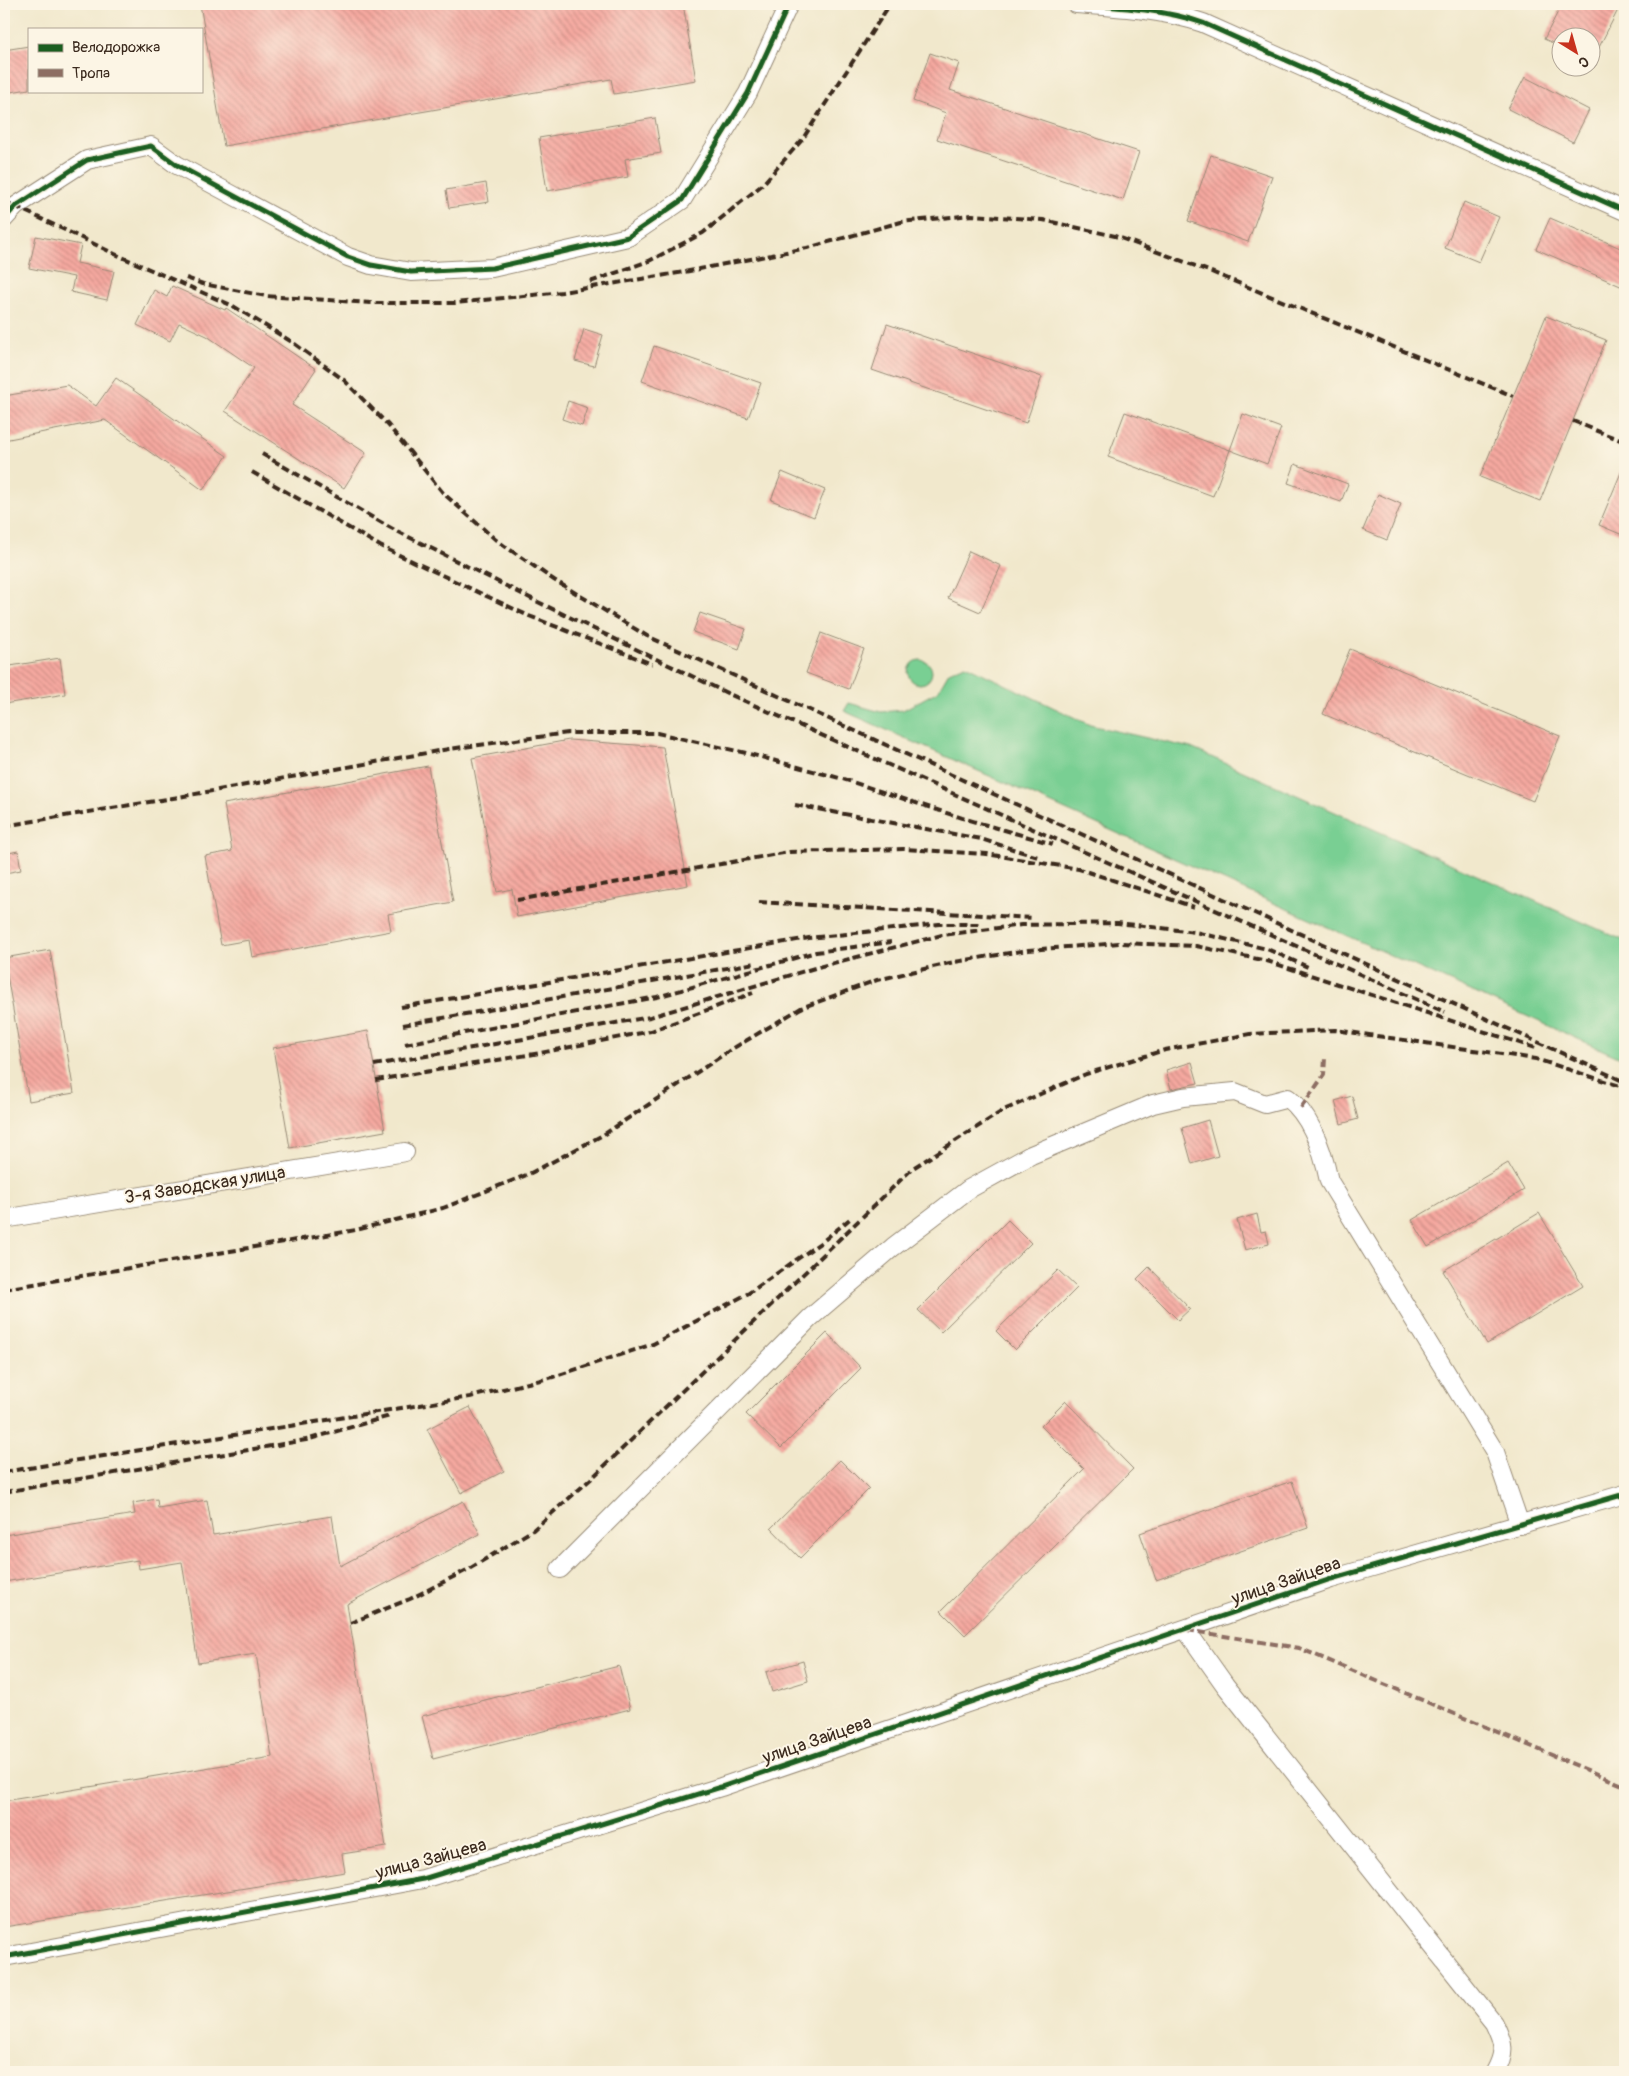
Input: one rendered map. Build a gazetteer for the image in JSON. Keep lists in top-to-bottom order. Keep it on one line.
{"streets":{"street":["3-я Заводская улица","улица Зайцева"]},"legend":["Велодорожка","Тропа"],"north":"bottom right"}
